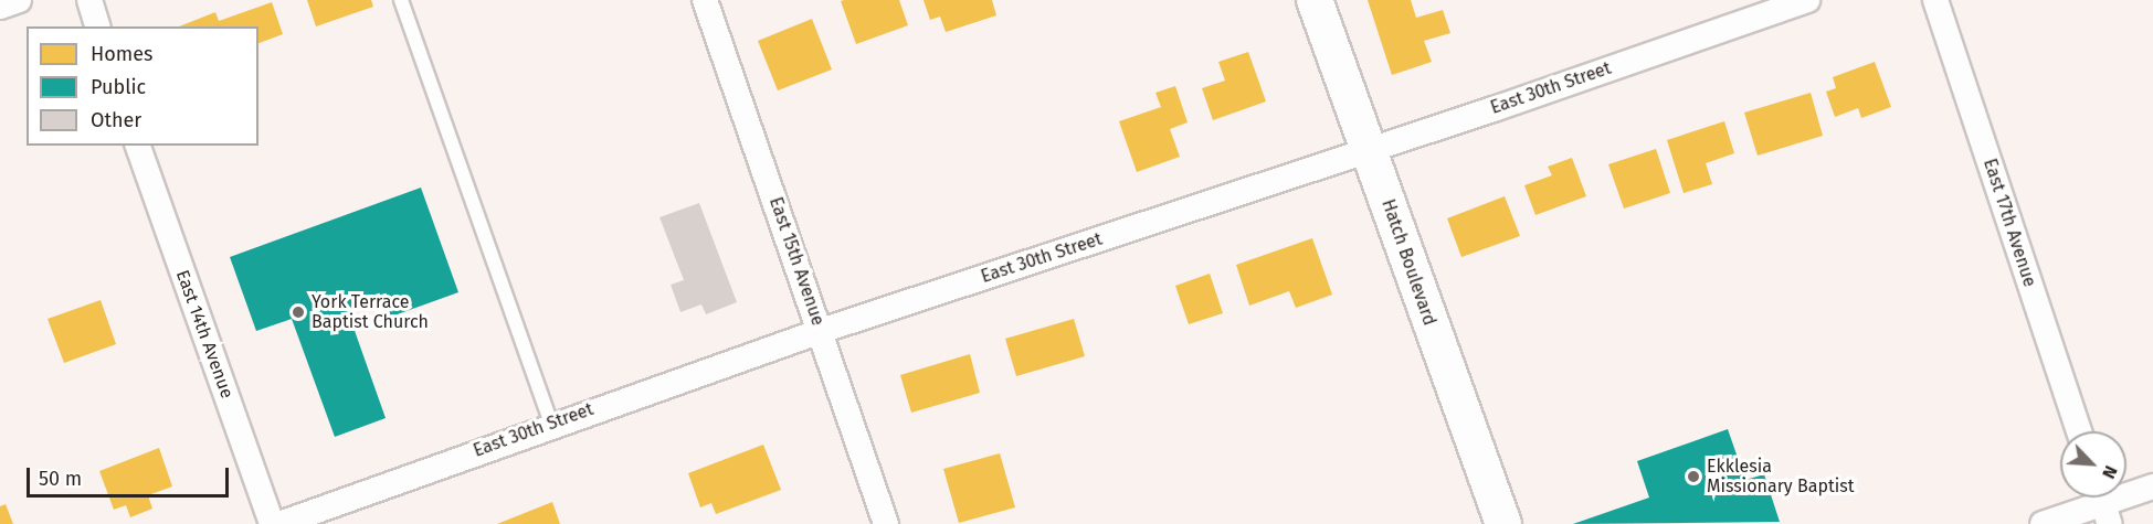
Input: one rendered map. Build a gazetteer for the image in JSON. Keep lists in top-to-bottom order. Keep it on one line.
{"streets":{"main road":["Hatch Boulevard"],"street":["East 30th Street","East 17th Avenue","East 15th Avenue","East 14th Avenue"]},"crossings":[["East 30th Street","East 15th Avenue"],["East 30th Street","Hatch Boulevard"]],"places":["York Terrace Baptist Church","Ekklesia Missionary Baptist"],"legend":["Homes","Public","Other"],"scale_bar":"50 m","north":"bottom right"}
